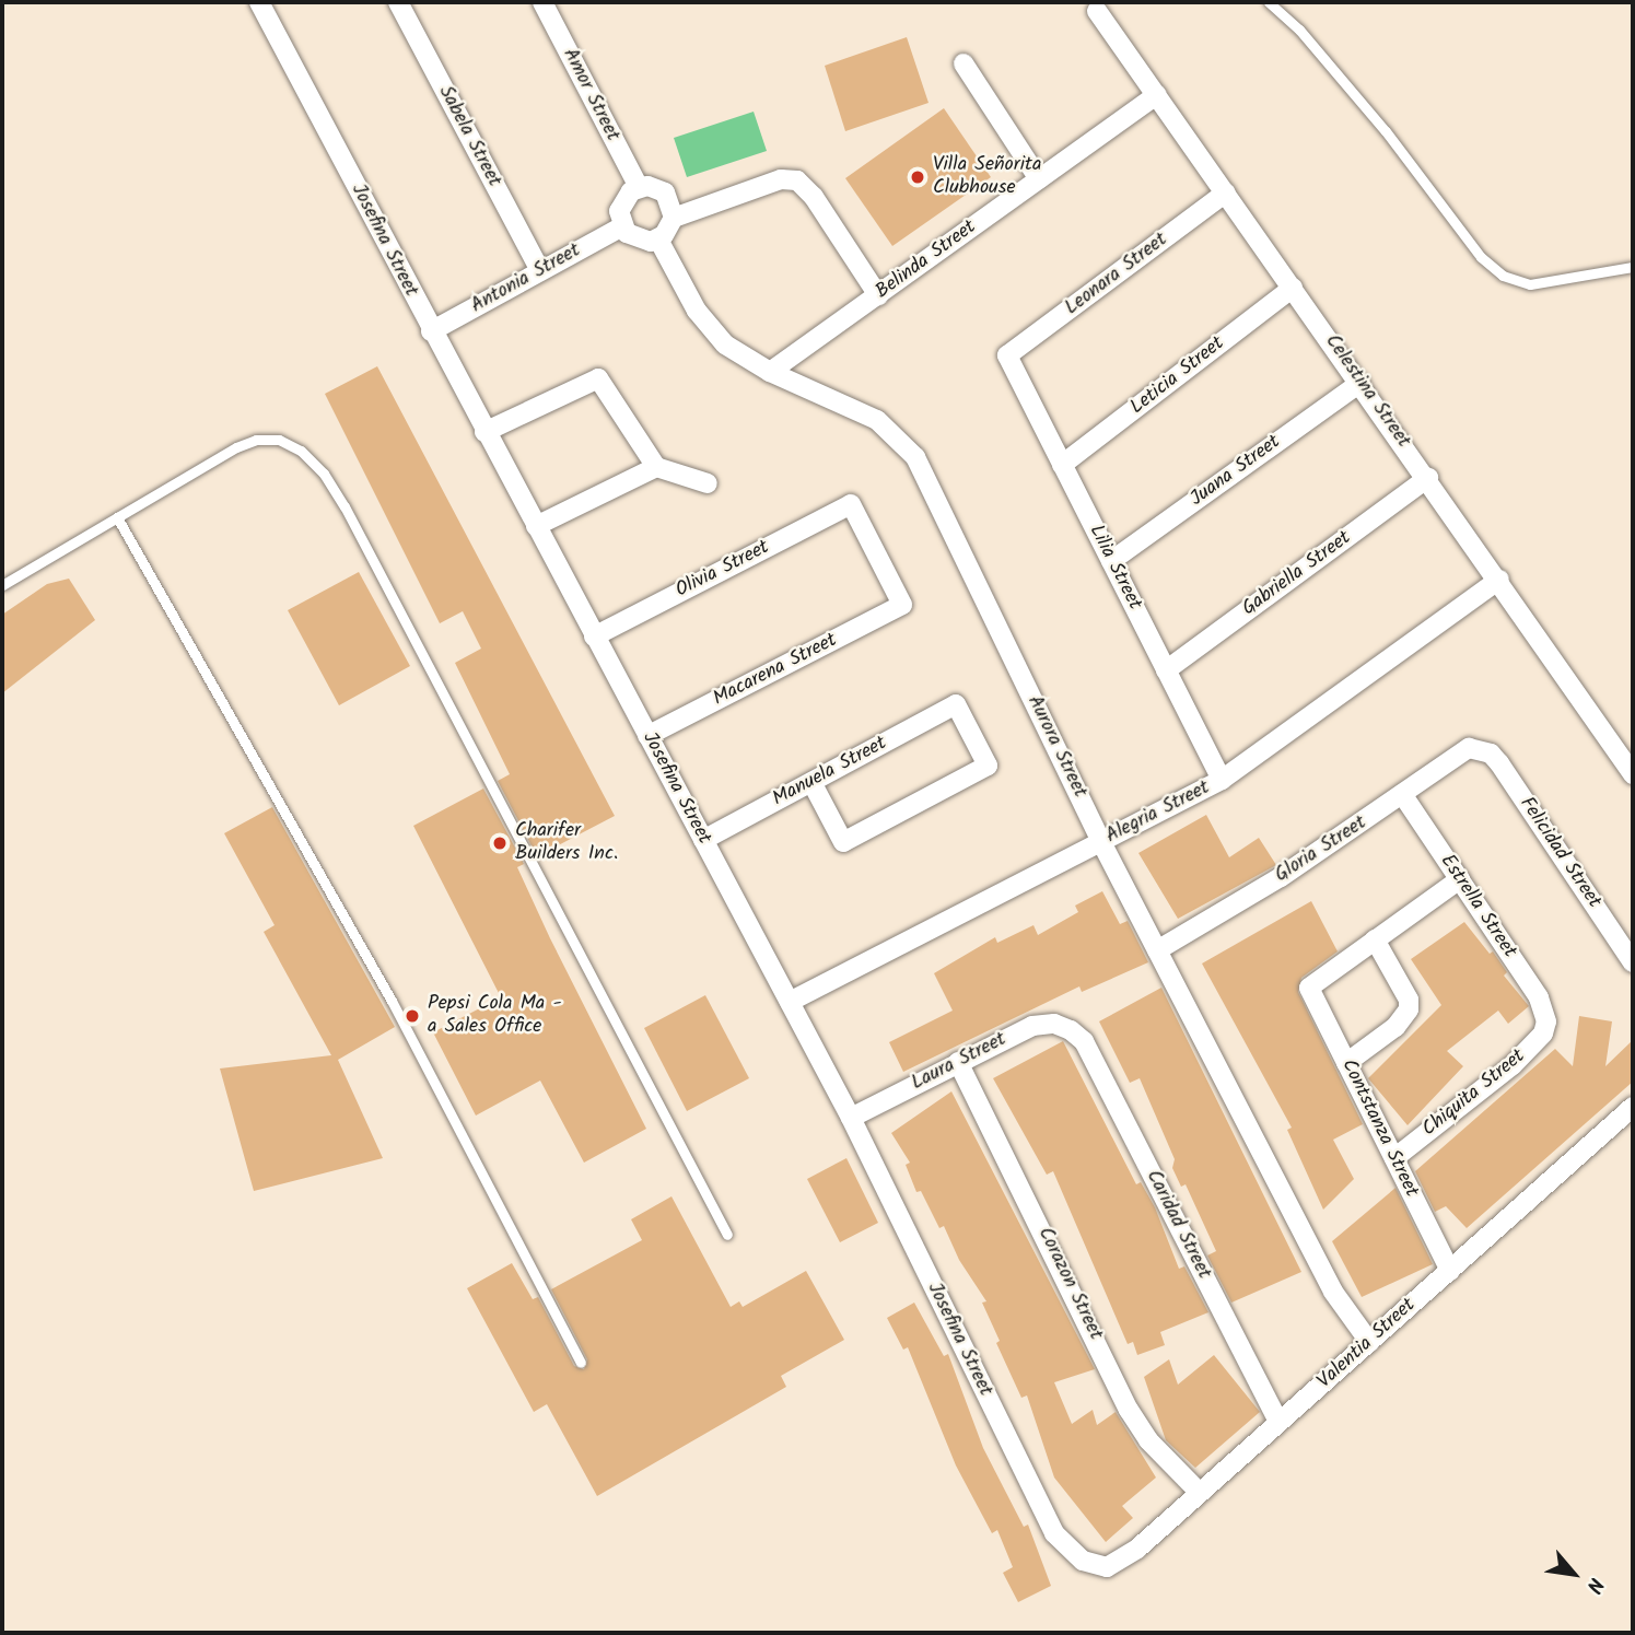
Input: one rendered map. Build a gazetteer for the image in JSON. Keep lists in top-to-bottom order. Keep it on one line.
{"streets":{"street":["Amor Street","Sabela Street","Josefina Street","Belinda Street","Leonara Street","Antonia Street","Leticia Street","Celestina Street","Juana Street","Lilia Street","Olivia Street","Gabriella Street","Macarena Street","Aurora Street","Manuela Street","Alegria Street","Gloria Street","Felicidad Street","Estrella Street","Laura Street","Chiquita Street","Contstanza Street","Caridad Street","Corazon Street","Valentia Street"]},"crossings":[["Amor Street","Antonia Street"],["Amor Street","Aurora Street"],["Sabela Street","Antonia Street"],["Josefina Street","Antonia Street"],["Josefina Street","Olivia Street"],["Josefina Street","Macarena Street"],["Josefina Street","Manuela Street"],["Josefina Street","Alegria Street"],["Josefina Street","Laura Street"],["Josefina Street","Valentia Street"],["Belinda Street","Celestina Street"],["Belinda Street","Aurora Street"],["Leonara Street","Celestina Street"],["Leonara Street","Lilia Street"],["Antonia Street","Aurora Street"],["Leticia Street","Celestina Street"],["Leticia Street","Lilia Street"],["Celestina Street","Juana Street"],["Celestina Street","Gabriella Street"],["Celestina Street","Alegria Street"],["Juana Street","Lilia Street"],["Lilia Street","Gabriella Street"],["Lilia Street","Alegria Street"],["Olivia Street","Macarena Street"],["Aurora Street","Alegria Street"],["Aurora Street","Gloria Street"],["Aurora Street","Valentia Street"],["Gloria Street","Felicidad Street"],["Gloria Street","Estrella Street"],["Estrella Street","Chiquita Street"],["Laura Street","Caridad Street"],["Laura Street","Corazon Street"],["Chiquita Street","Contstanza Street"],["Contstanza Street","Valentia Street"],["Caridad Street","Valentia Street"],["Corazon Street","Valentia Street"]],"places":["Villa Señorita Clubhouse","Charifer Builders Inc.","Pepsi Cola Ma - a Sales Office"],"north":"bottom right"}
